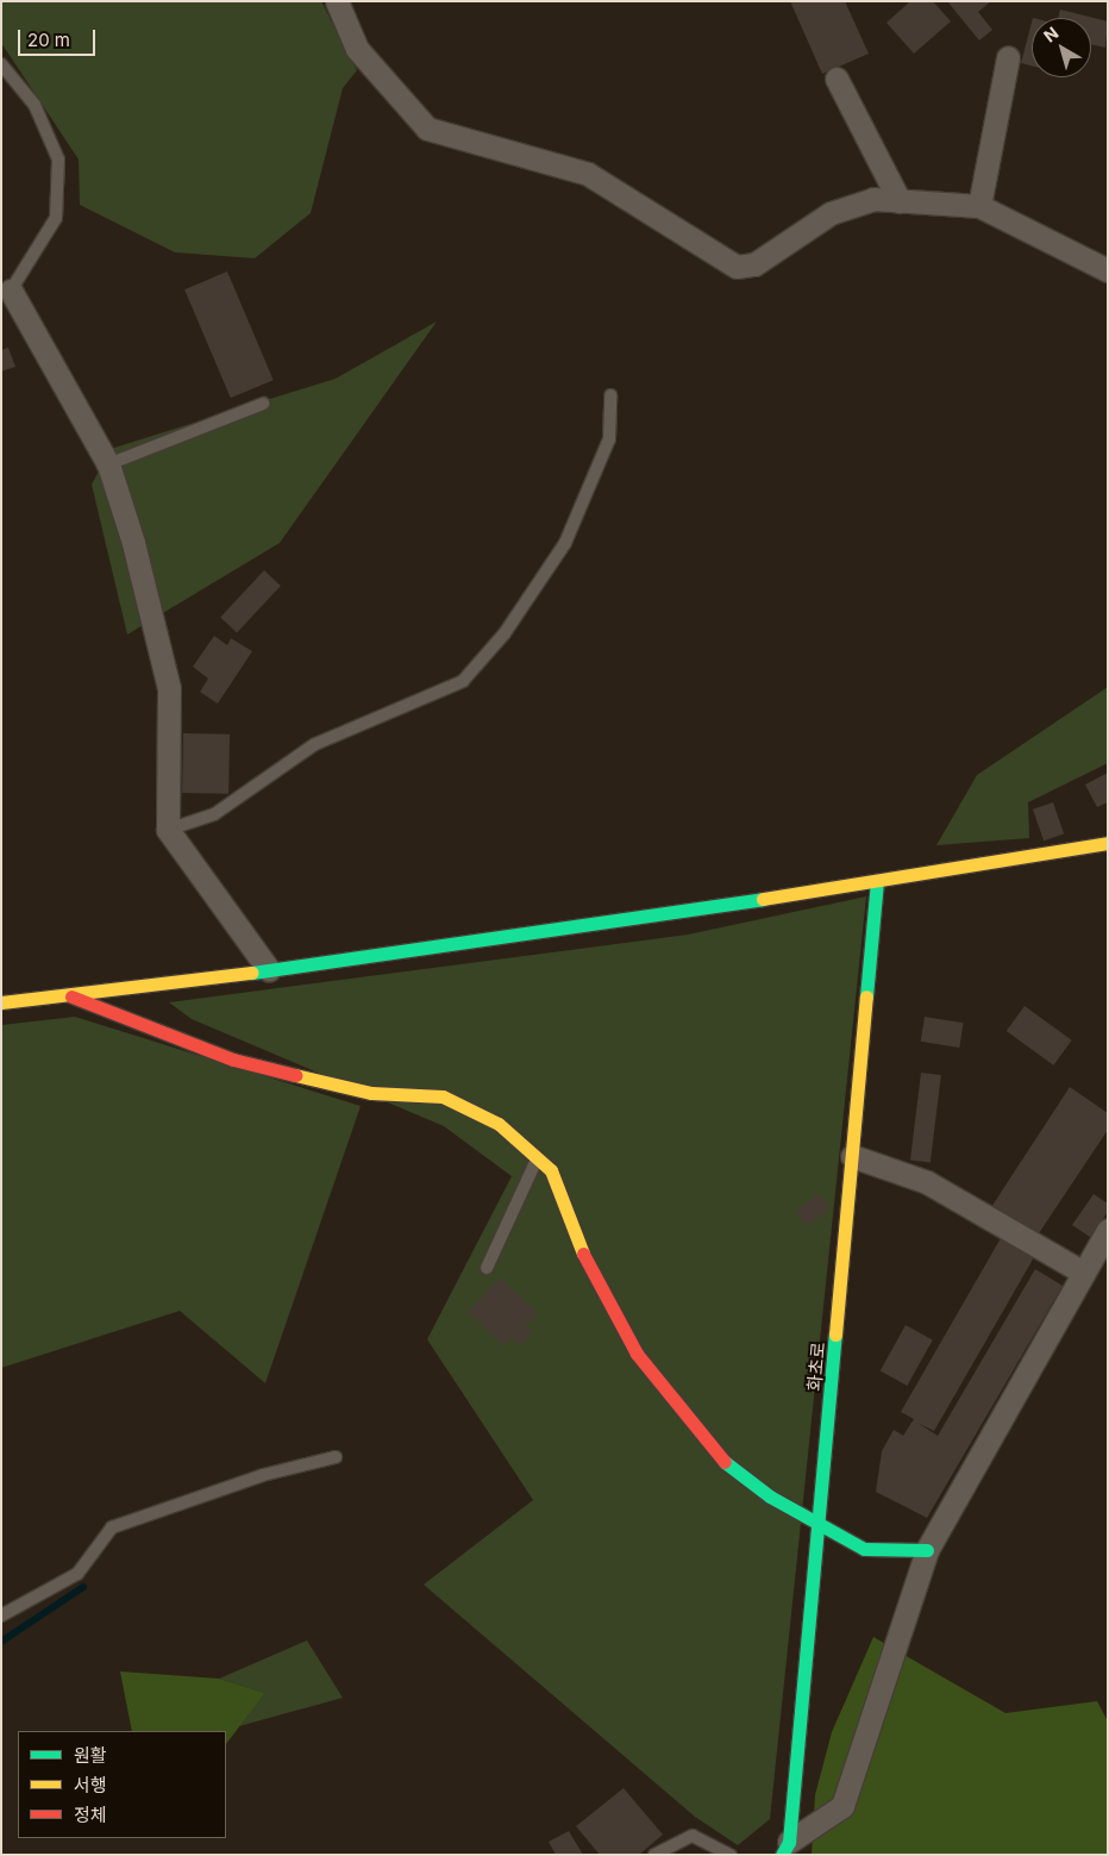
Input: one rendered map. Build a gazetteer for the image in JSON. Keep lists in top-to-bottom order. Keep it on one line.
{"streets":{"street":["화초로"]},"legend":["원활","서행","정체"],"scale_bar":"20 m","north":"top left"}
